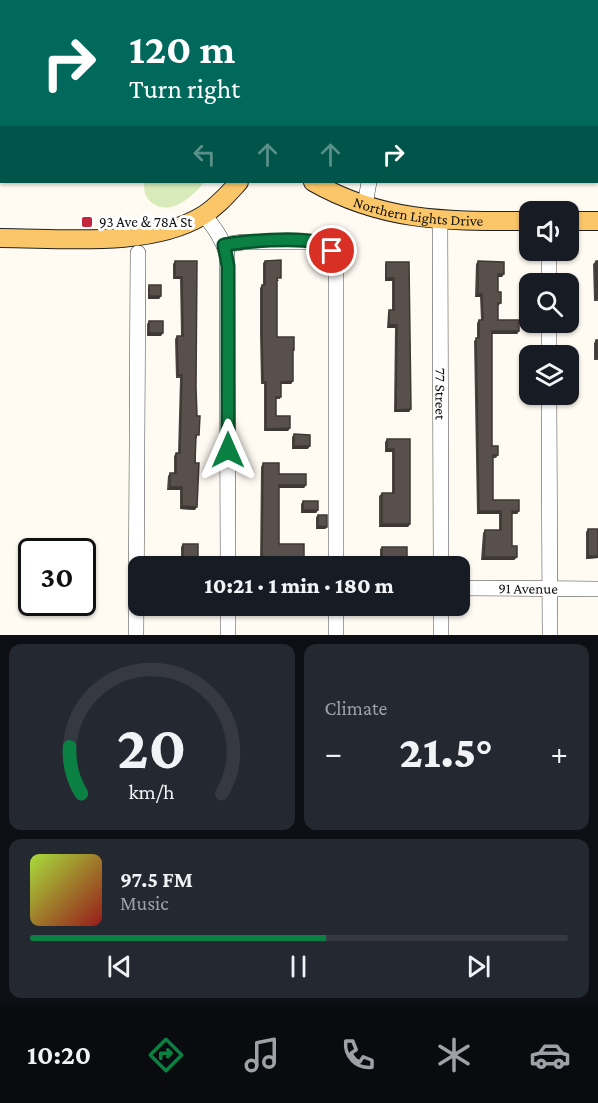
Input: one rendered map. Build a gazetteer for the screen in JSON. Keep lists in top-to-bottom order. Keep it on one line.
{"streets":{"main road":["Northern Lights Drive"],"street":["77 Street","91 Avenue"]},"crossings":[["Northern Lights Drive","77 Street"]],"places":{"transit":["93 Ave & 78A St"]},"page":{"turn":["120 m","Turn right"],"limit":"30","trip":"10:21 · 1 min · 180 m","tile":"Climate","heat":["−","21.5°","+"],"song":["97.5 FM","Music"],"tabs":"10:20","gauge":["20","km/h"]}}
